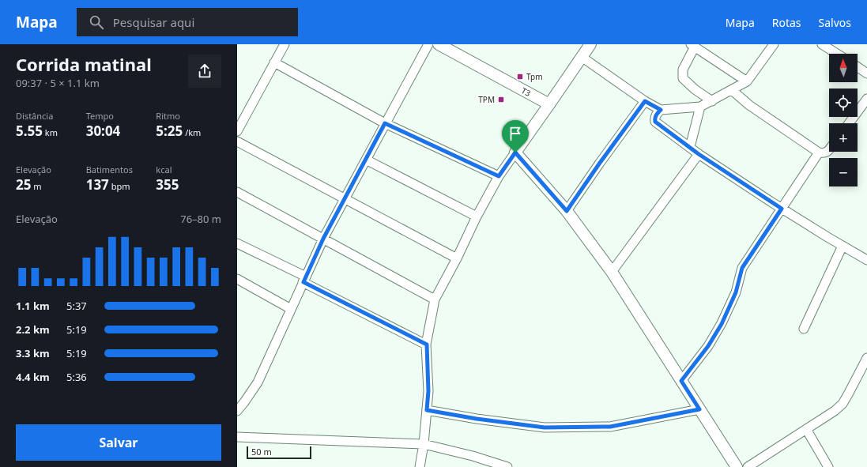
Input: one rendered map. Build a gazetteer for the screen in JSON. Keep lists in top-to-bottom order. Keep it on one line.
{"streets":{"street":["T3"]},"places":{"transit":["Tpm","TPM"]},"scale_bar":"50 m","north":"top","page":{"header":"Mapa","search":"Pesquisar aqui","nav":["Mapa","Rotas","Salvos"],"heading":["Corrida matinal","09:37 · 5 × 1.1 km"],"map_buttons":["+","−"],"stats":[["Distância","5.55 km"],["Tempo","30:04"],["Ritmo","5:25 /km"],["Elevação","25 m"],["Batimentos","137 bpm"],["kcal","355"]],"chart":["Elevação","76–80 m"],"list":[{"name":"1.1 km","note":"5:37"},{"name":"2.2 km","note":"5:19"},{"name":"3.3 km","note":"5:19"},{"name":"4.4 km","note":"5:36"}],"buttons":"Salvar","scale":"50 m"}}
